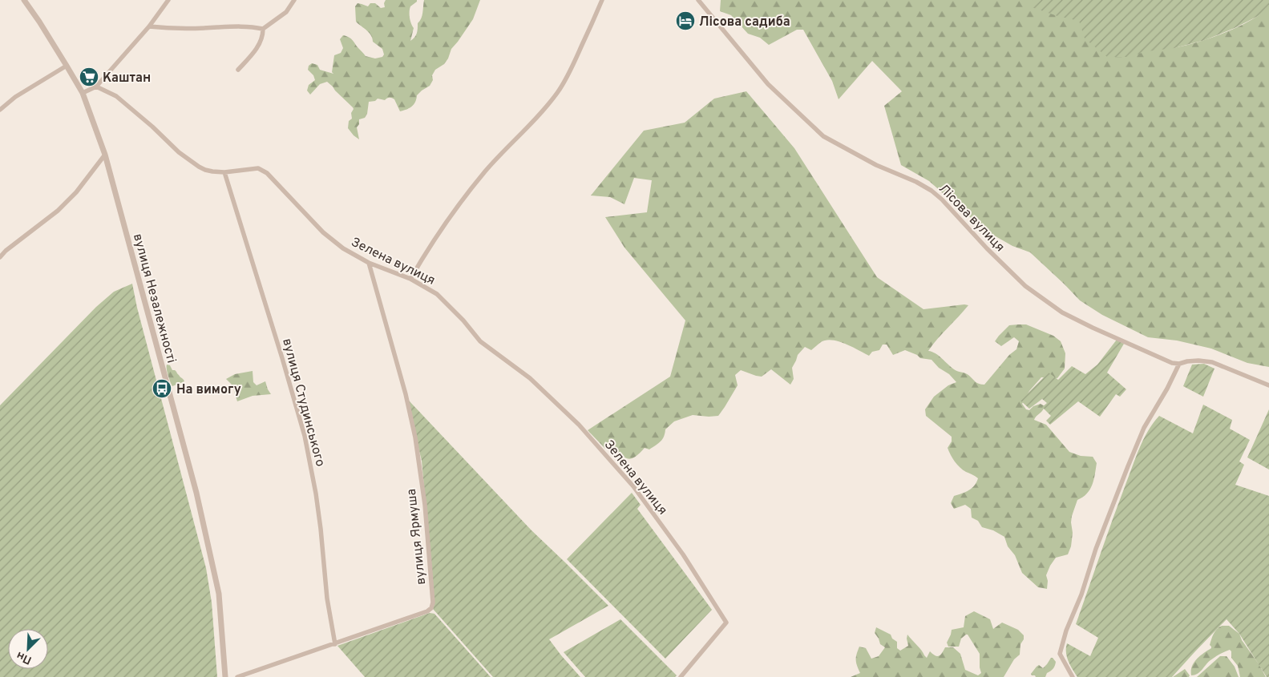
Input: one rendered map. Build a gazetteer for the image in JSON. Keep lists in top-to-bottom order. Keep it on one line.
{"streets":{"street":["Лісова вулиця","Зелена вулиця","вулиця Незалежності","вулиця Студинського","вулиця Ярмуша"]},"crossings":[["Зелена вулиця","вулиця Студинського"],["Зелена вулиця","вулиця Ярмуша"],["вулиця Студинського","вулиця Ярмуша"]],"places":{"hotel":["Лісова садиба"],"supermarket":["Каштан"],"bus stop":["На вимогу"]},"north":"bottom left"}
